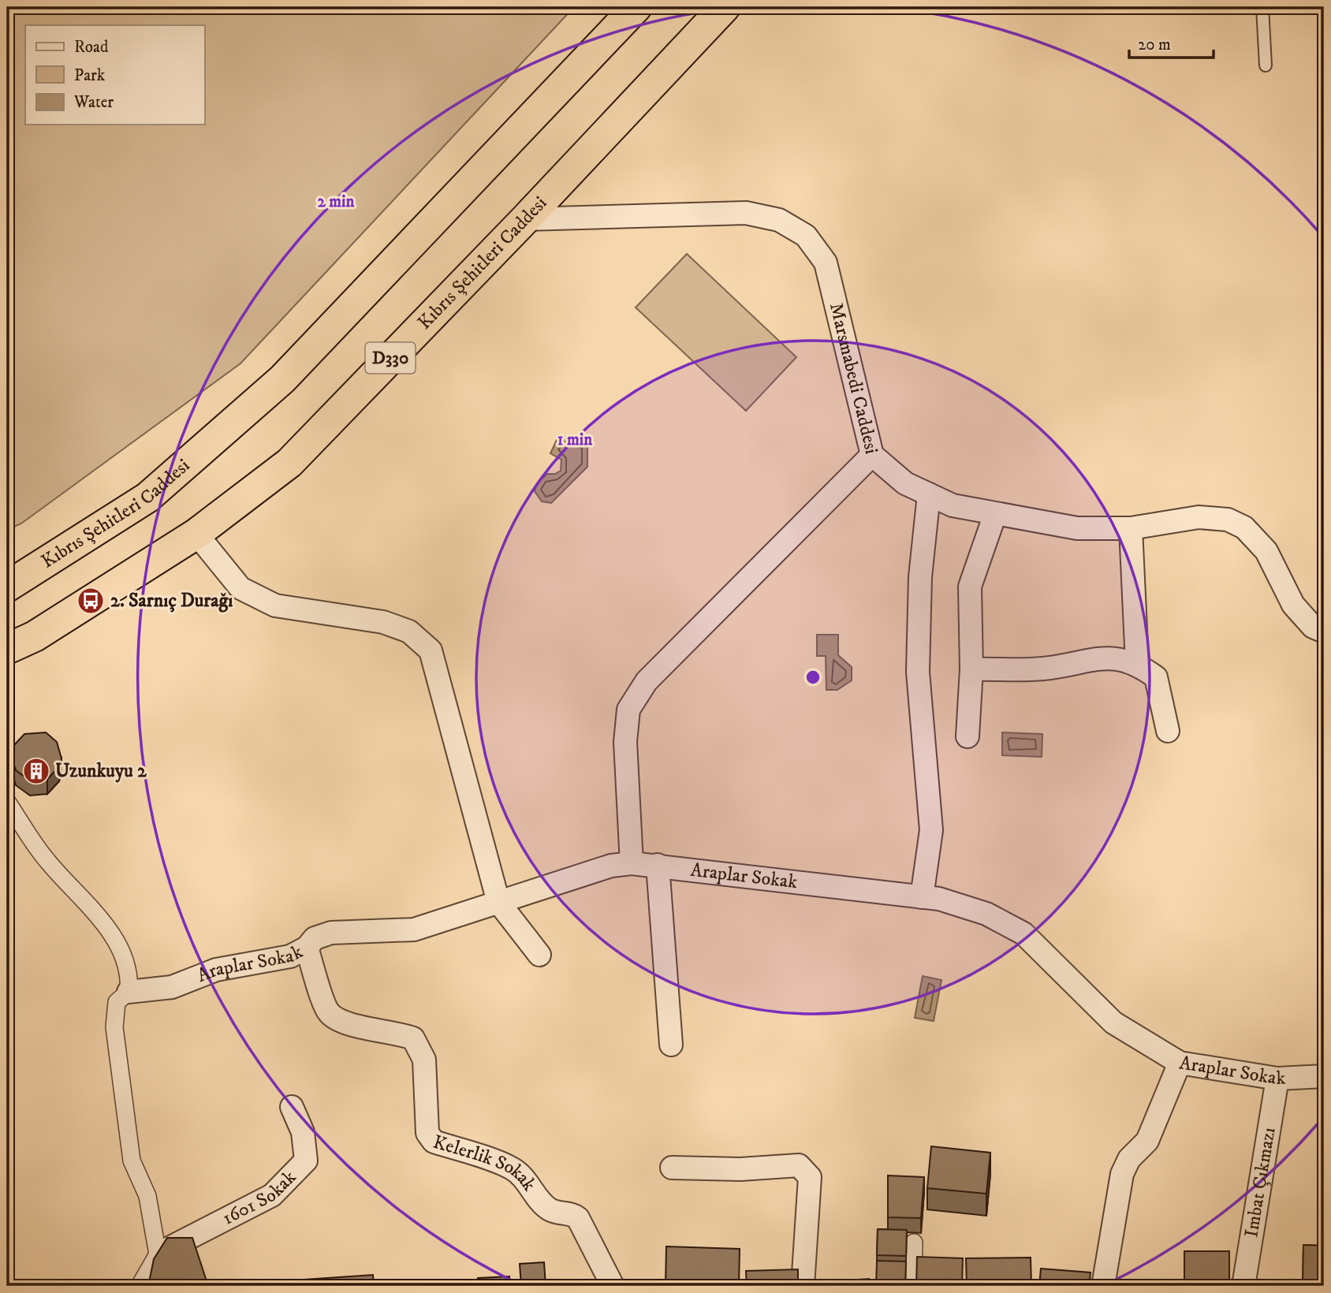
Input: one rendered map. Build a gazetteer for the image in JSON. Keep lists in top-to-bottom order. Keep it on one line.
{"streets":{"highway":["Kıbrıs Şehitleri Caddesi","D330"],"street":["Marsmabedi Caddesi","Araplar Sokak","Kelerlik Sokak","Imbat Çıkmazı","1601 Sokak"]},"crossings":[["Kıbrıs Şehitleri Caddesi","Marsmabedi Caddesi"],["Araplar Sokak","Kelerlik Sokak"],["Araplar Sokak","Imbat Çıkmazı"]],"places":{"bus stop":["2. Sarnıç Durağı"],"building":["Uzunkuyu 2"]},"legend":["Road","Park","Water"],"scale_bar":"20 m","rings":["2 min","1 min"]}
